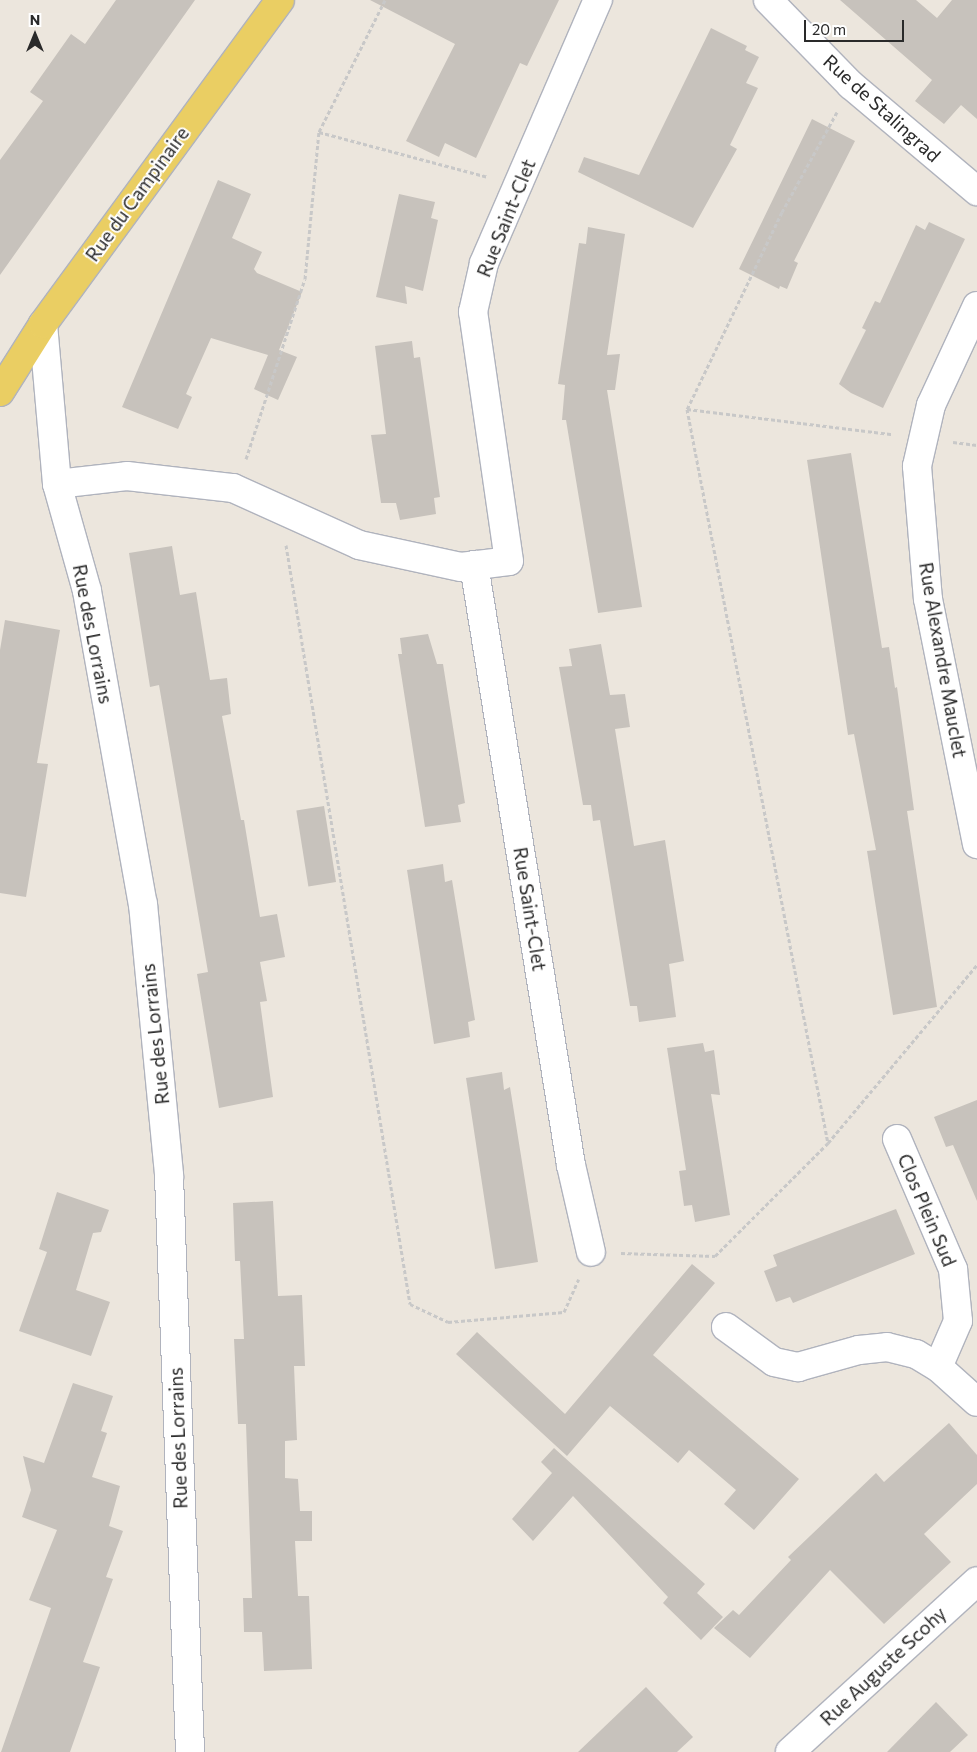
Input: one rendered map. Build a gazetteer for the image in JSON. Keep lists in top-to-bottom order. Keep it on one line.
{"streets":{"main road":["Rue du Campinaire"],"street":["Rue de Stalingrad","Rue Saint-Clet","Rue des Lorrains","Rue Alexandre Mauclet","Clos Plein Sud","Rue Auguste Scohy"]},"crossings":[["Rue du Campinaire","Rue des Lorrains"],["Rue Saint-Clet","Rue des Lorrains"]],"scale_bar":"20 m","north":"top"}
